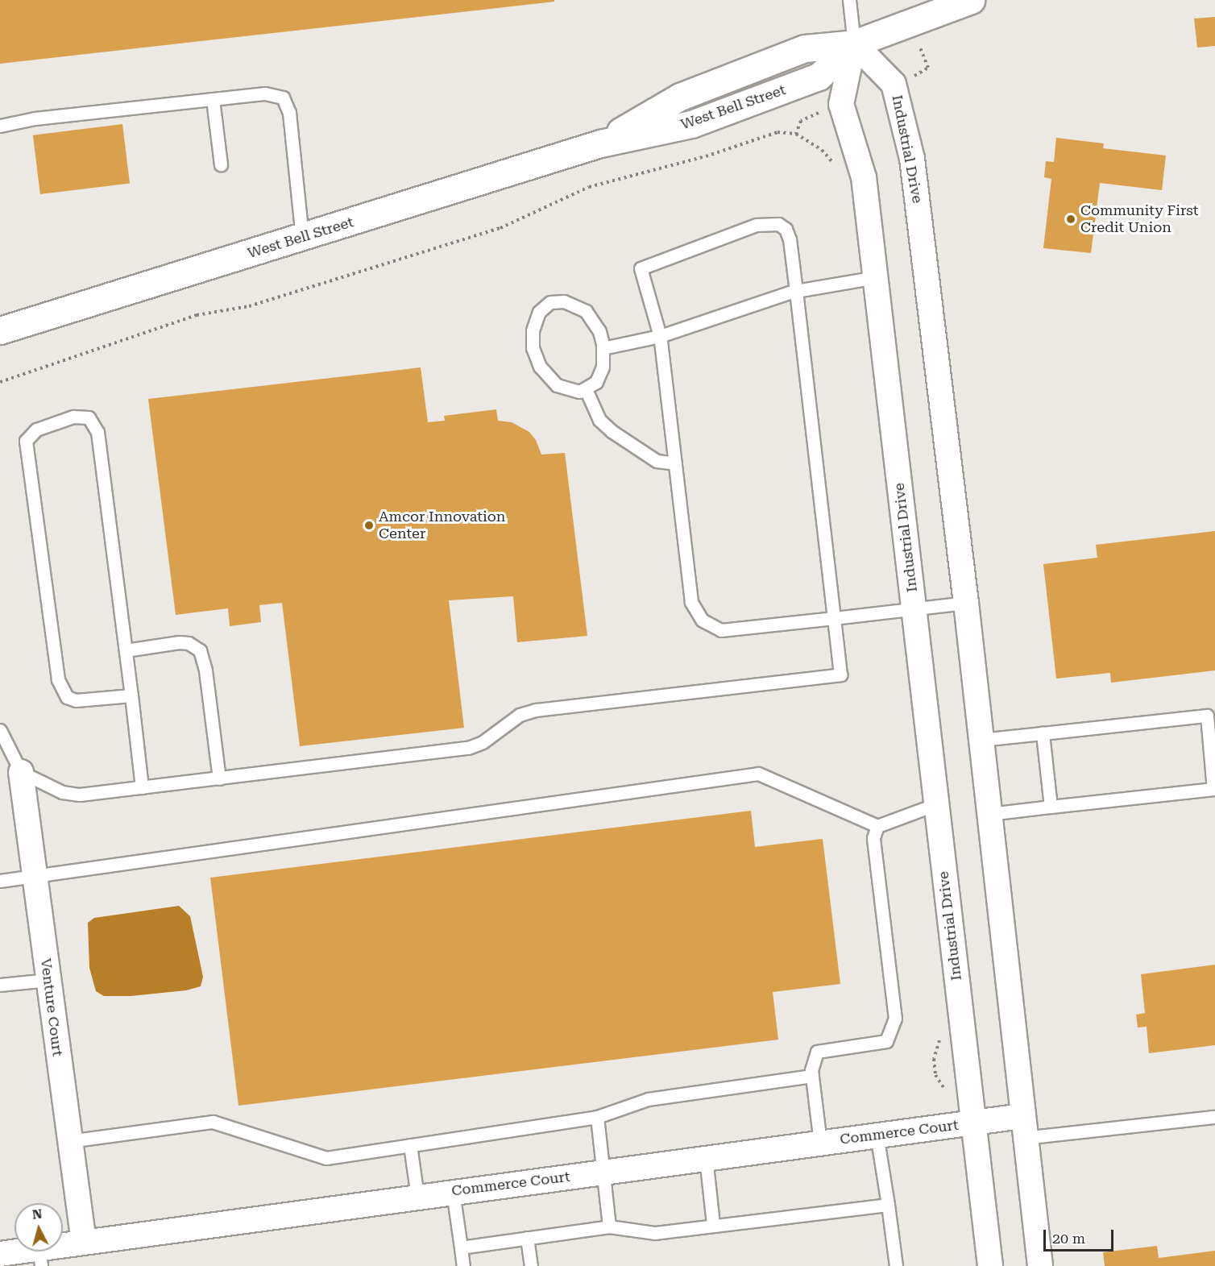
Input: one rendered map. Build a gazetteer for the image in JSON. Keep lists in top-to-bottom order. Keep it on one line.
{"streets":{"main road":["West Bell Street"],"street":["Industrial Drive","Venture Court","Commerce Court"]},"crossings":[["West Bell Street","Industrial Drive"],["Industrial Drive","Commerce Court"],["Venture Court","Commerce Court"]],"places":["Community First Credit Union","Amcor Innovation Center"],"scale_bar":"20 m","north":"top"}
